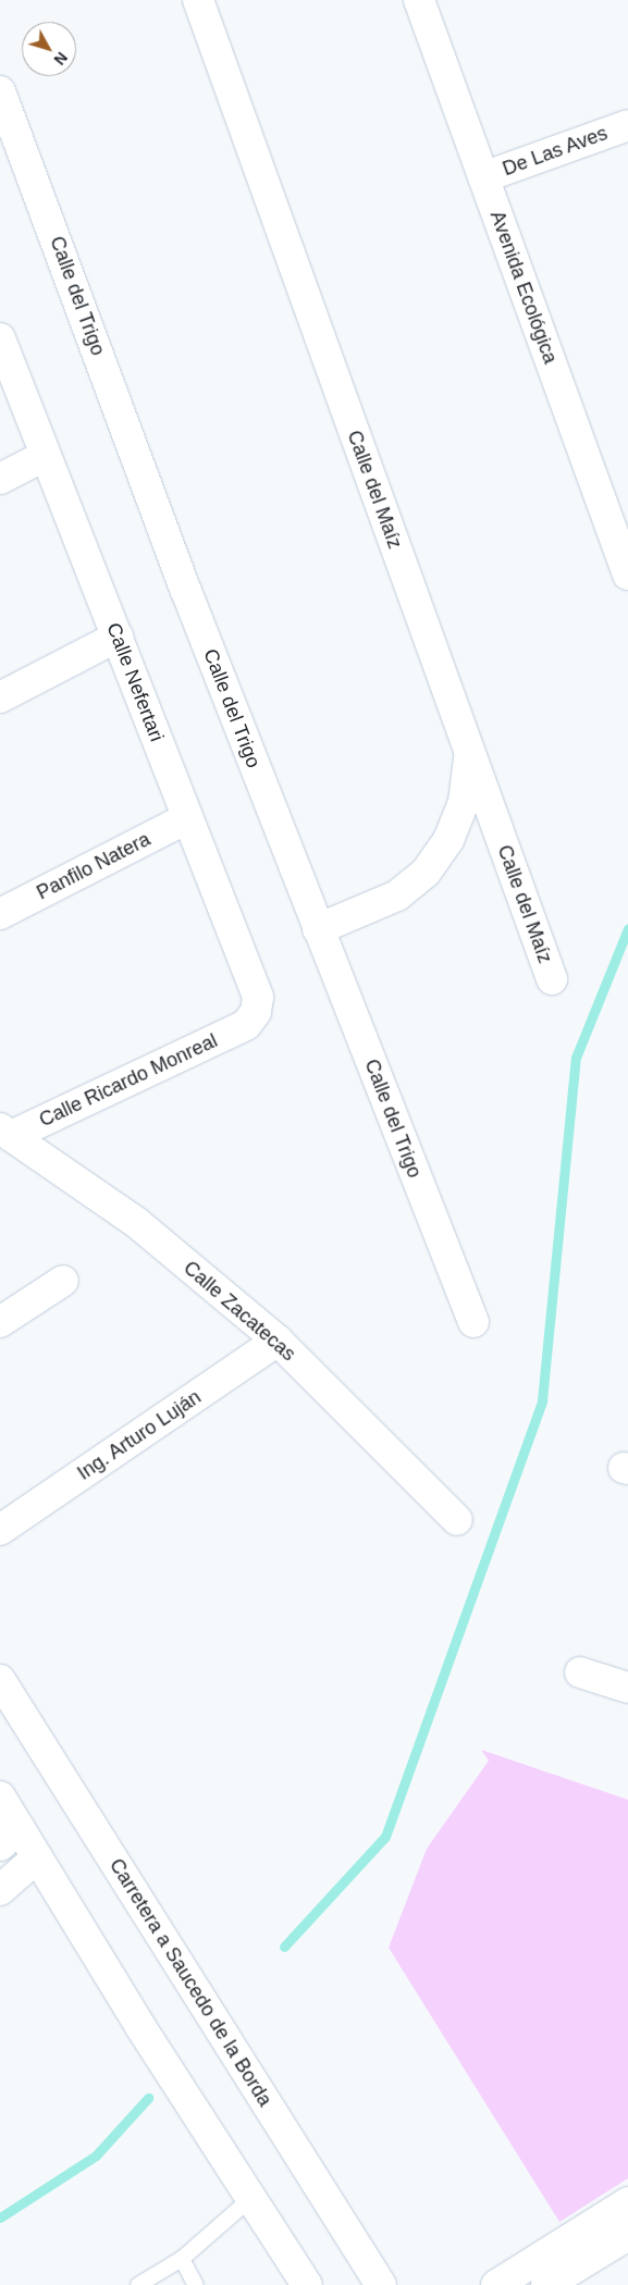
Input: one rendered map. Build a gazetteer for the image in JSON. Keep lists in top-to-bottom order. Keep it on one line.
{"streets":{"street":["De Las Aves","Avenida Ecológica","Calle del Trigo","Calle del Maíz","Calle Nefertari","Panfilo Natera","Calle Ricardo Monreal","Calle Zacatecas","Ing. Arturo Luján","Carretera a Saucedo de la Borda"]},"crossings":[["De Las Aves","Avenida Ecológica"],["Calle Nefertari","Panfilo Natera"],["Calle Nefertari","Calle Ricardo Monreal"],["Calle Ricardo Monreal","Calle Zacatecas"],["Calle Zacatecas","Ing. Arturo Luján"]],"north":"bottom right"}
